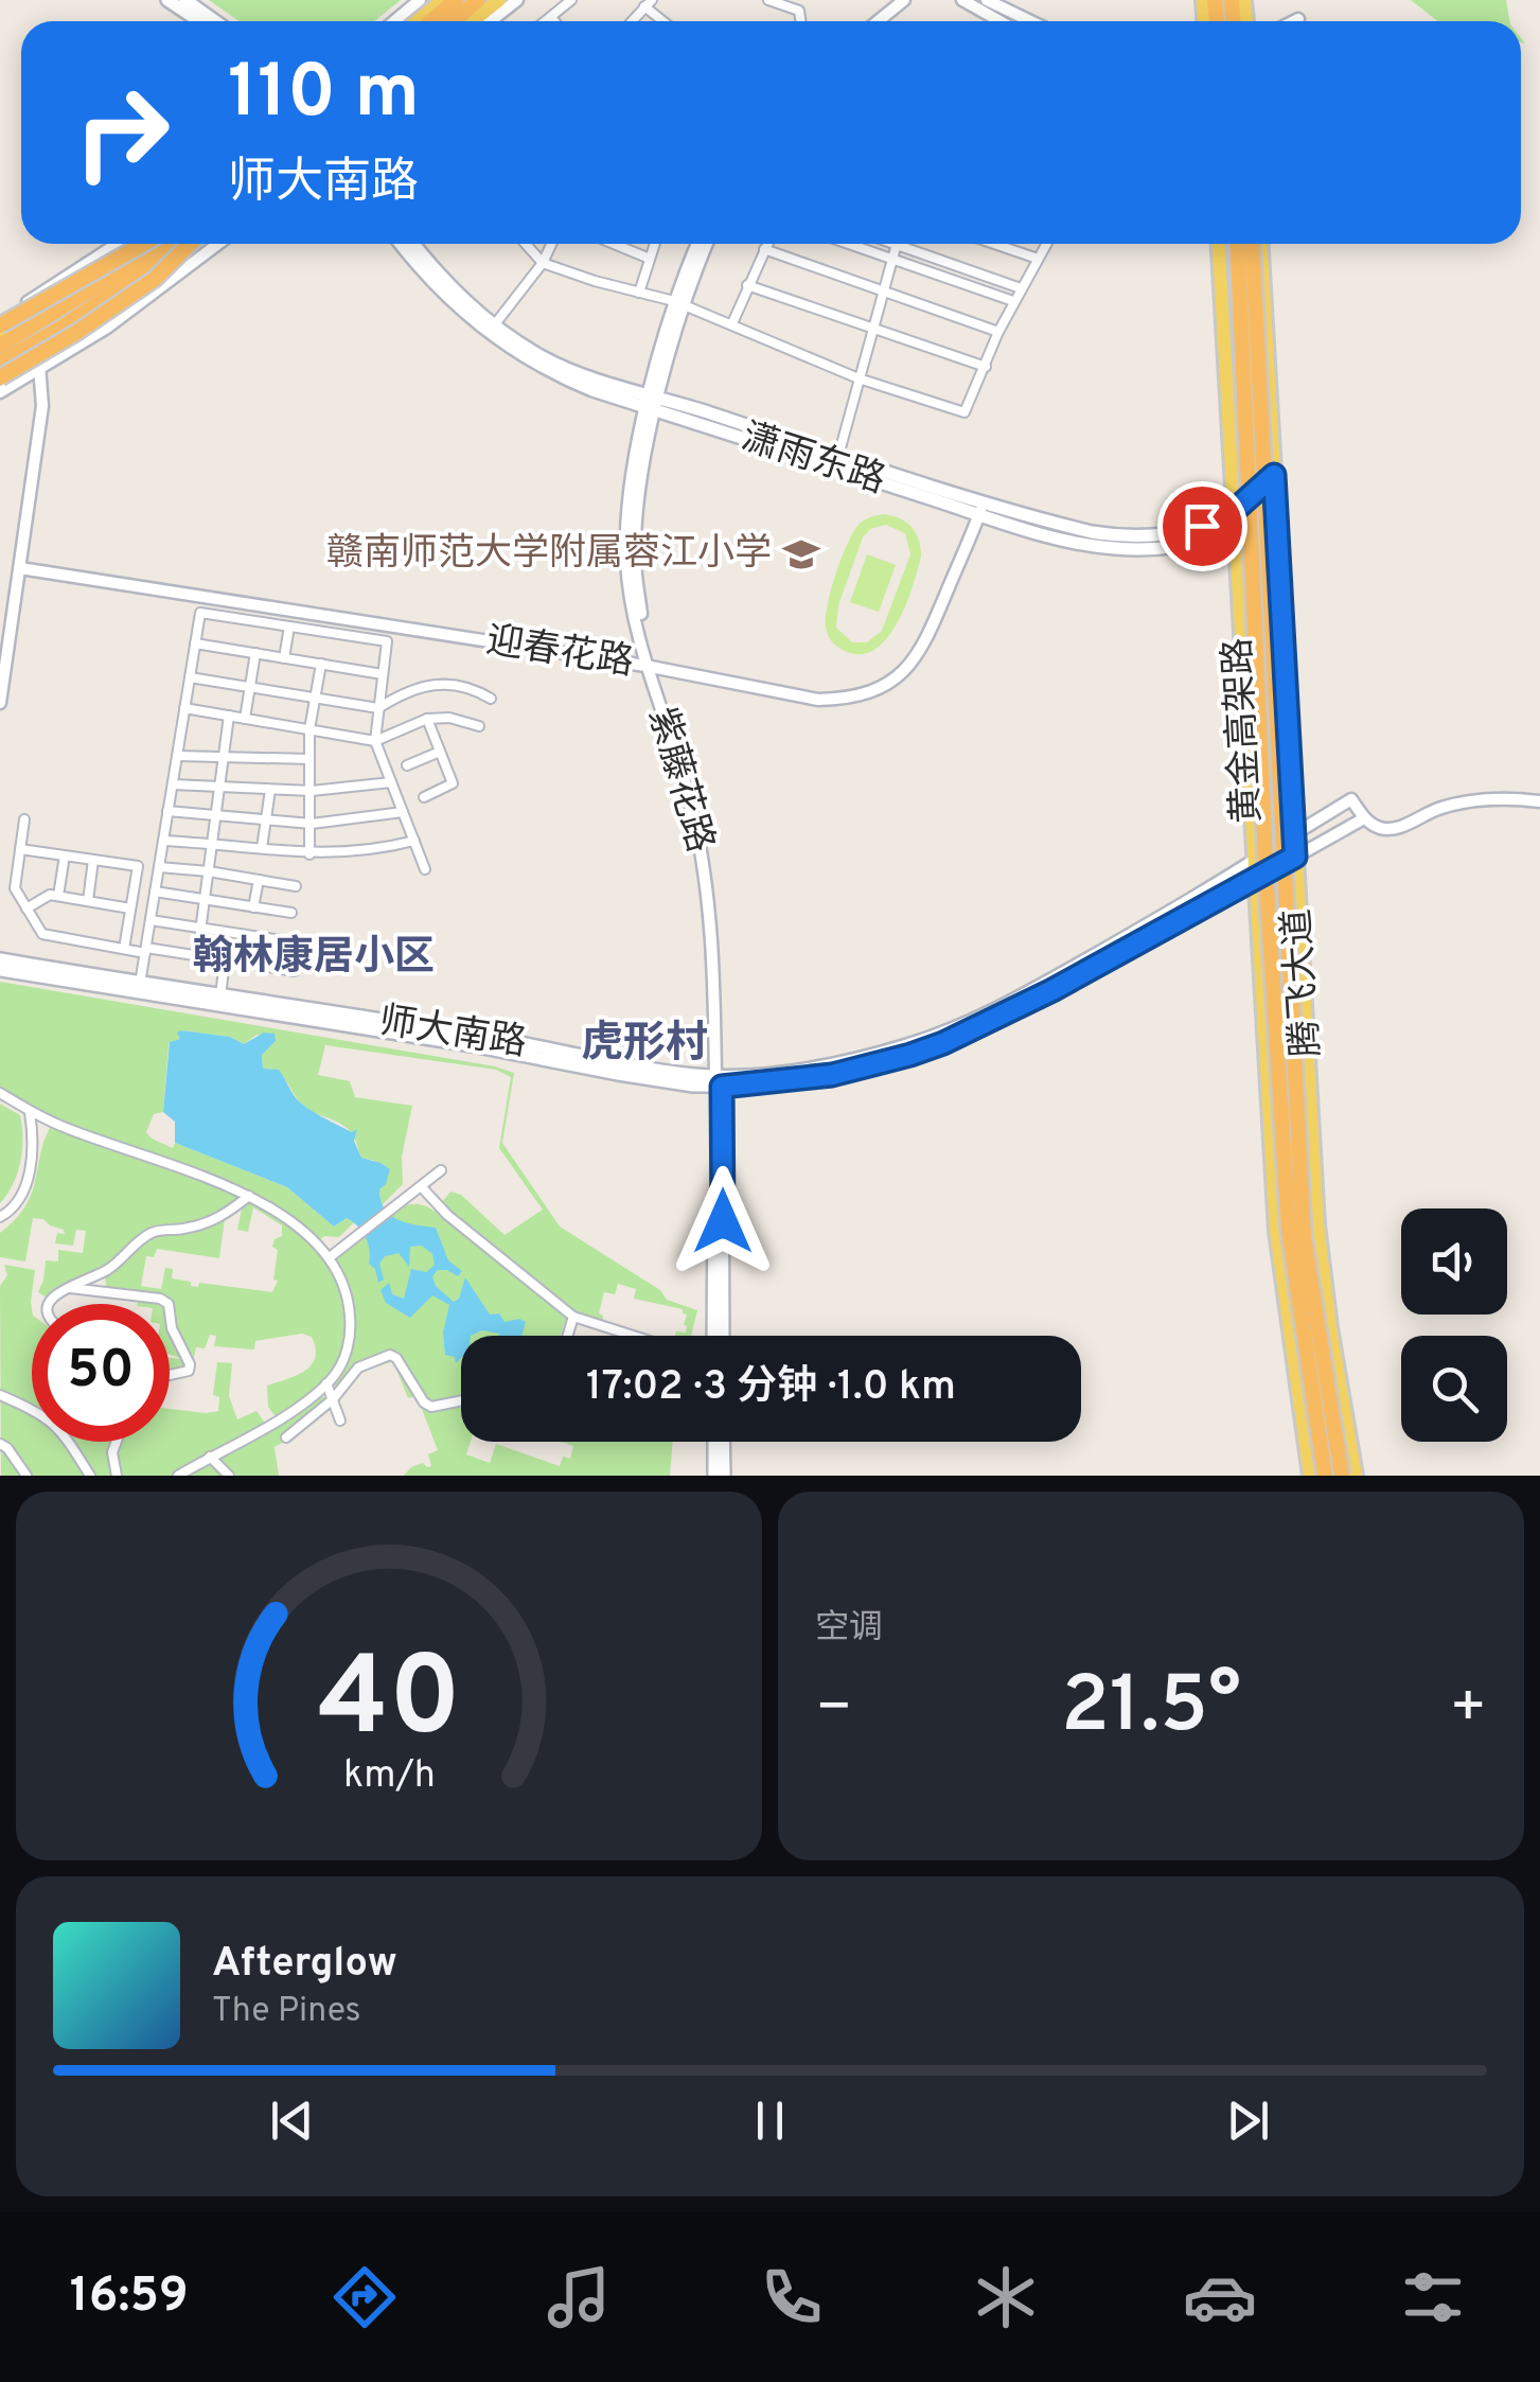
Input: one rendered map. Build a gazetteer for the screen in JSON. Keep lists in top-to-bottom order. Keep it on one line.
{"streets":{"highway":["黄金高架路"],"main road":["潇雨东路","腾飞大道","师大南路"],"street":["迎春花路","紫藤花路"]},"crossings":[["潇雨东路","迎春花路"],["潇雨东路","紫藤花路"],["潇雨东路","腾飞大道"],["迎春花路","紫藤花路"],["紫藤花路","师大南路"],["腾飞大道","师大南路"]],"districts":["翰林康居小区","虎形村"],"places":{"school or university":["赣南师范大学附属蓉江小学"]},"page":{"turn":["110 m","师大南路"],"limit":"50","trip":"17:02 · 3 分钟 · 1.0 km","tile":"空调","heat":["−","21.5°","+"],"song":["Afterglow","The Pines"],"tabs":"16:59","gauge":["40","km/h"]}}
